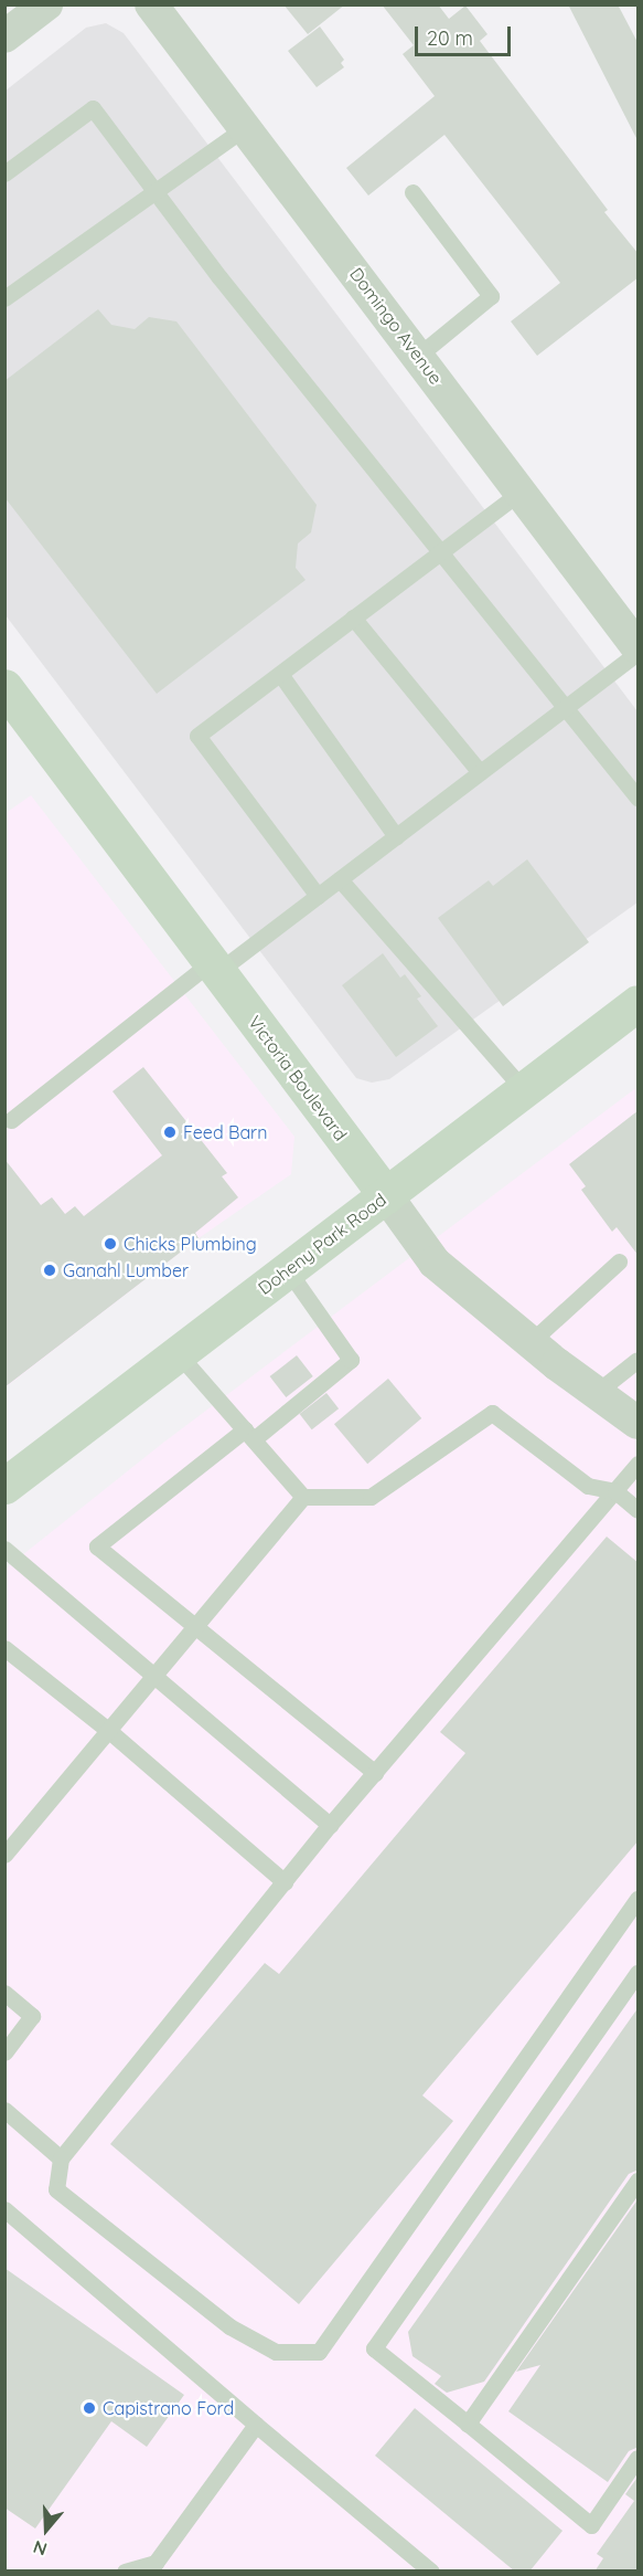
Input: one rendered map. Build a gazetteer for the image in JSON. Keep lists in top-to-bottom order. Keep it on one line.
{"streets":{"main road":["Victoria Boulevard","Doheny Park Road"],"street":["Domingo Avenue"]},"crossings":[["Victoria Boulevard","Doheny Park Road"]],"places":["Feed Barn","Chicks Plumbing","Ganahl Lumber","Capistrano Ford"],"scale_bar":"20 m","north":"bottom"}
